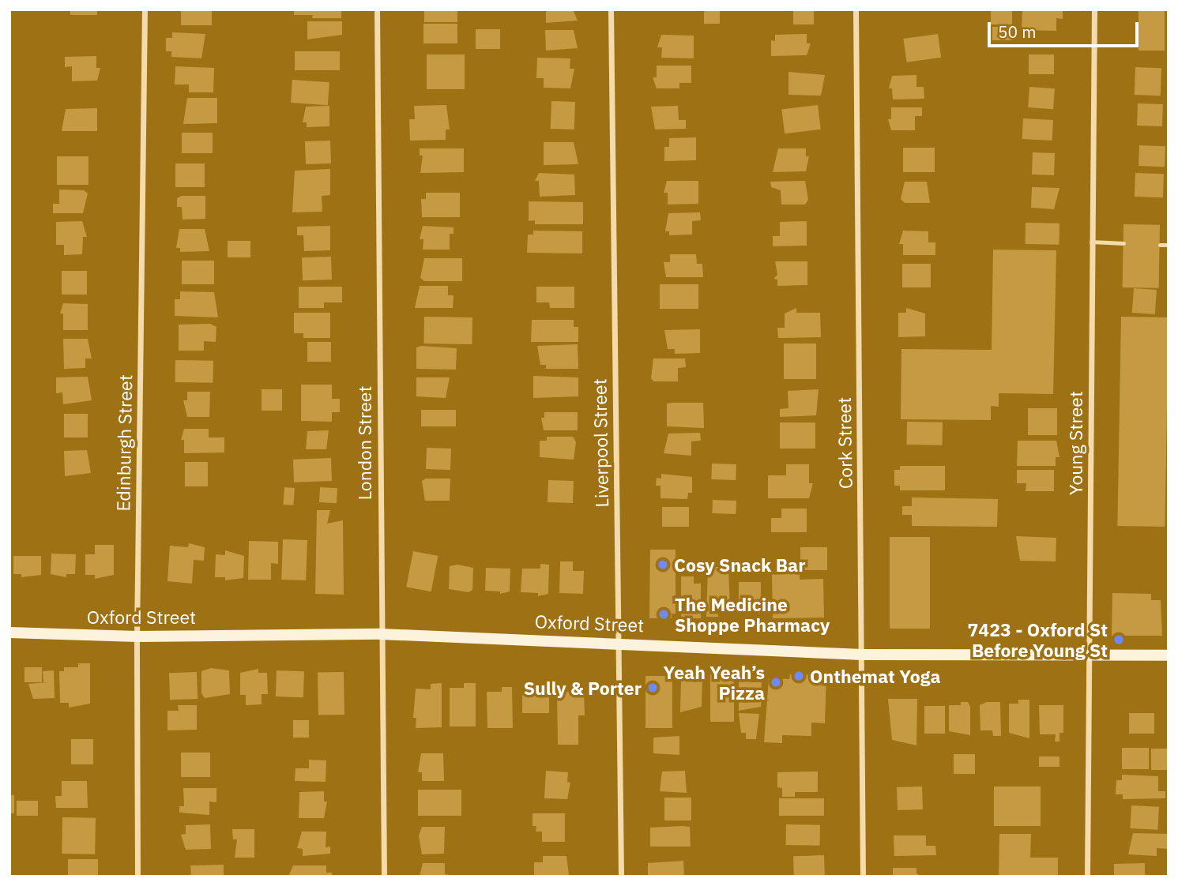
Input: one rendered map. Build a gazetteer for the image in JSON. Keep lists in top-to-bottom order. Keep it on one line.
{"streets":{"main road":["Oxford Street"],"street":["Edinburgh Street","London Street","Liverpool Street","Cork Street","Young Street"]},"crossings":[["Edinburgh Street","Oxford Street"],["London Street","Oxford Street"],["Liverpool Street","Oxford Street"],["Cork Street","Oxford Street"],["Young Street","Oxford Street"]],"places":["Cosy Snack Bar","The Medicine Shoppe Pharmacy","7423 - Oxford St Before Young St","Onthemat Yoga","Yeah Yeah’s Pizza","Sully & Porter"],"scale_bar":"50 m"}
